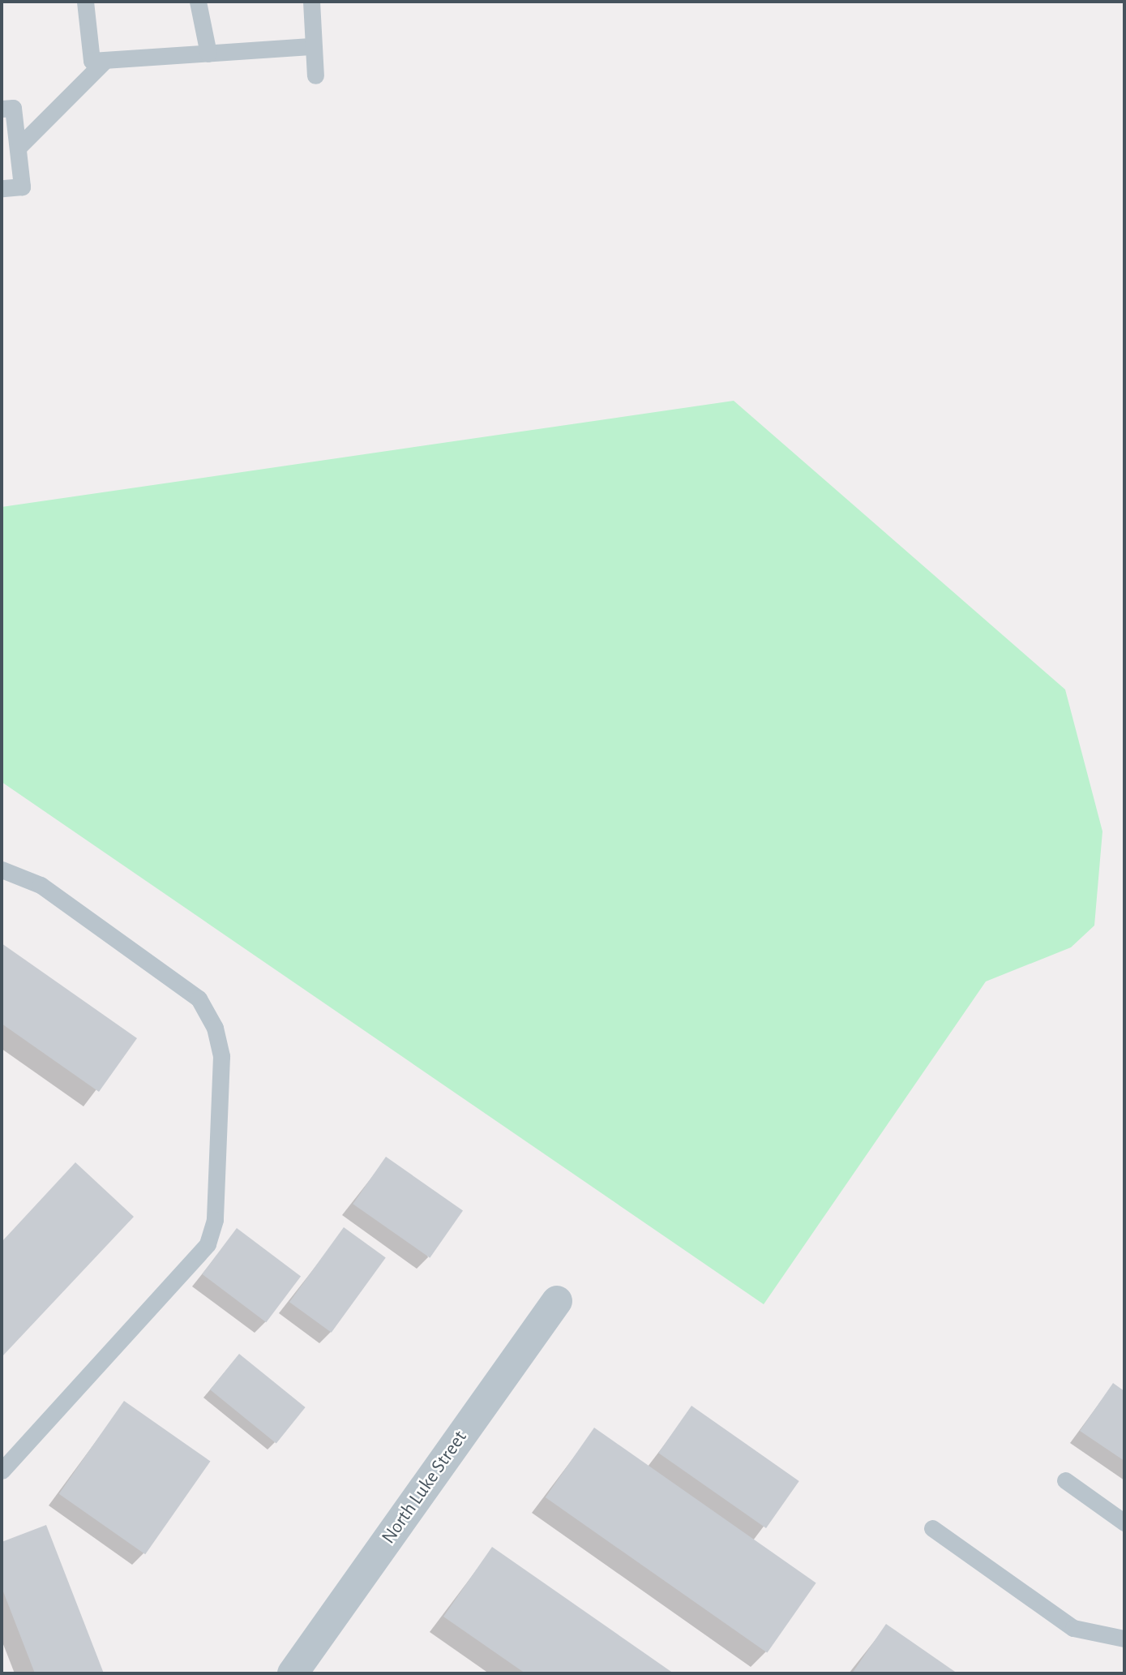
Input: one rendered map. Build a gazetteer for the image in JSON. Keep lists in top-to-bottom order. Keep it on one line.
{"streets":{"street":["North Luke Street"]}}
